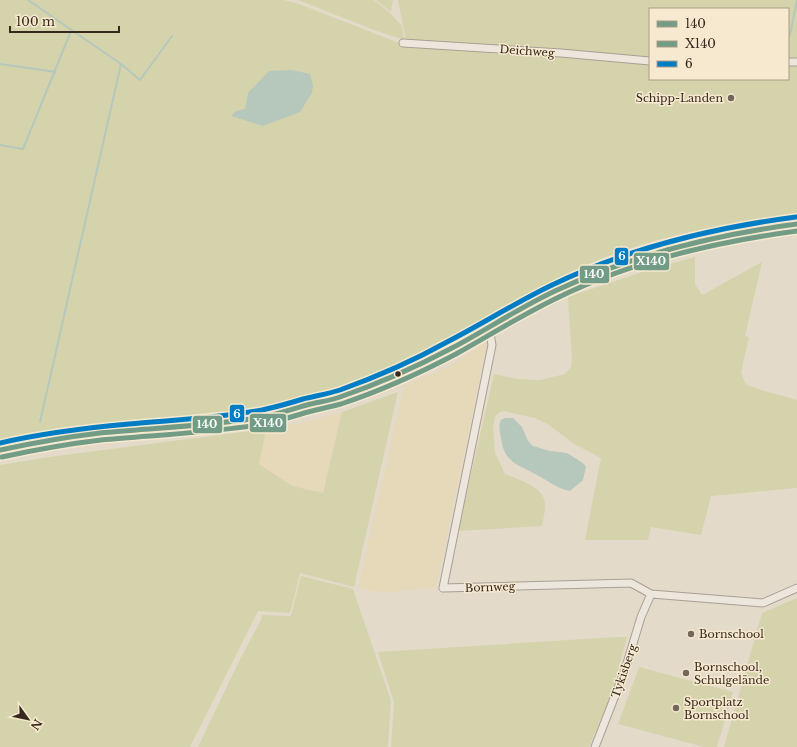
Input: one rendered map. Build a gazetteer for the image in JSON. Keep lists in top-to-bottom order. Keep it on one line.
{"streets":{"street":["Deichweg","Bornweg","Tykisberg"]},"crossings":[["Bornweg","Tykisberg"]],"places":["Schipp-Landen","Bornschool","Bornschool, Schulgelände","Sportplatz Bornschool"],"lines":["transit line 6","transit line 140","transit line X140"],"legend":["140","X140","6"],"scale_bar":"100 m","north":"bottom right"}
